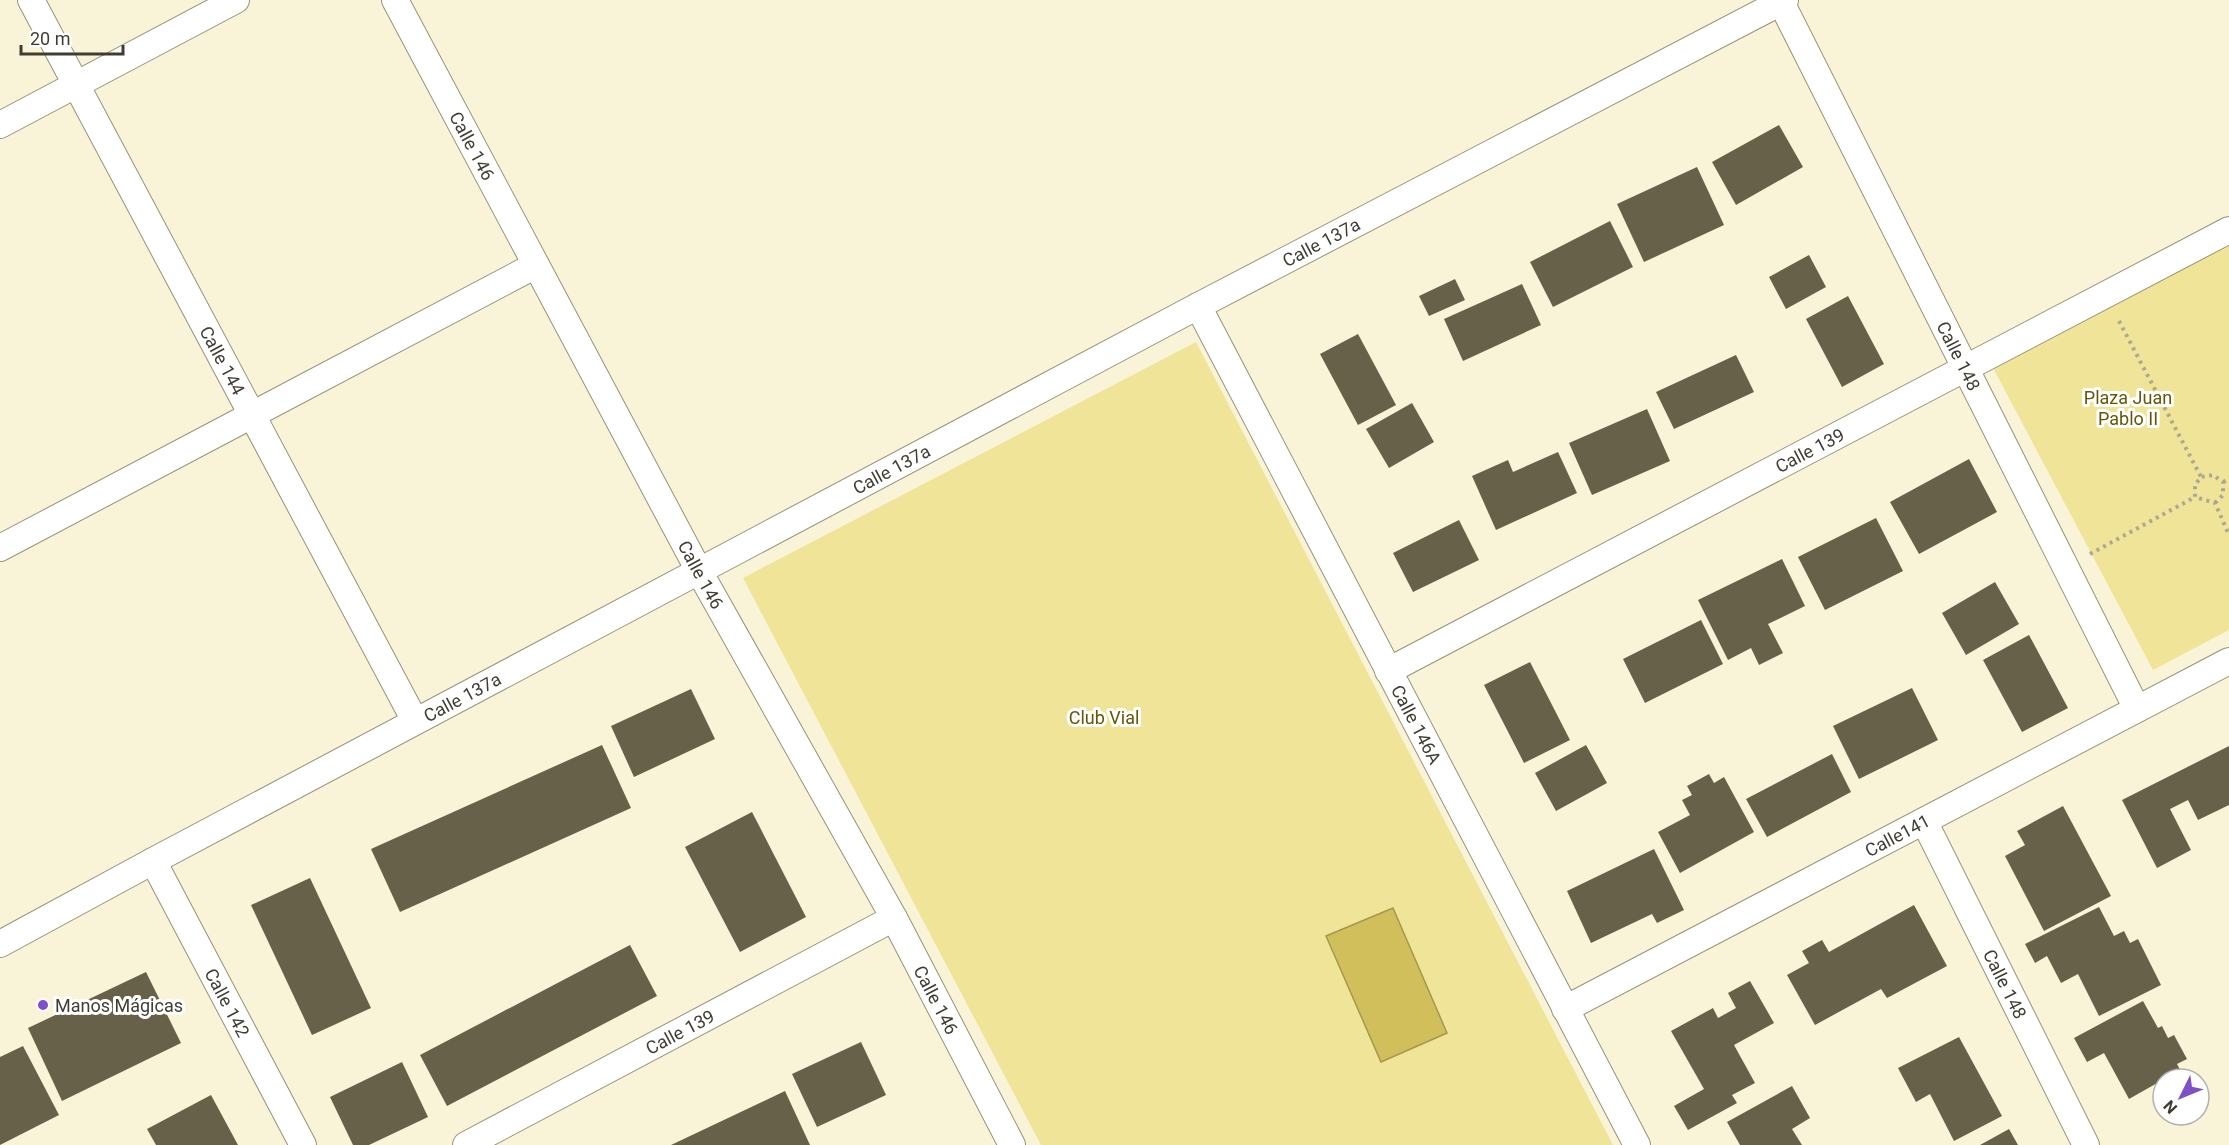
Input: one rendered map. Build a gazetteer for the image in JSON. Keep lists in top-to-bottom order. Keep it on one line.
{"streets":{"street":["Calle 146","Calle 137a","Calle 148","Calle 144","Calle 139","Calle 146A","Calle141","Calle 142"]},"crossings":[["Calle 146","Calle 137a"],["Calle 146","Calle 139"],["Calle 137a","Calle 148"],["Calle 137a","Calle 144"],["Calle 137a","Calle 146A"],["Calle 137a","Calle 142"],["Calle 148","Calle 139"],["Calle 148","Calle141"],["Calle 139","Calle 146A"],["Calle 146A","Calle141"]],"parks":["Plaza Juan Pablo II","Club Vial"],"places":["Manos Mágicas"],"scale_bar":"20 m","north":"bottom left"}
